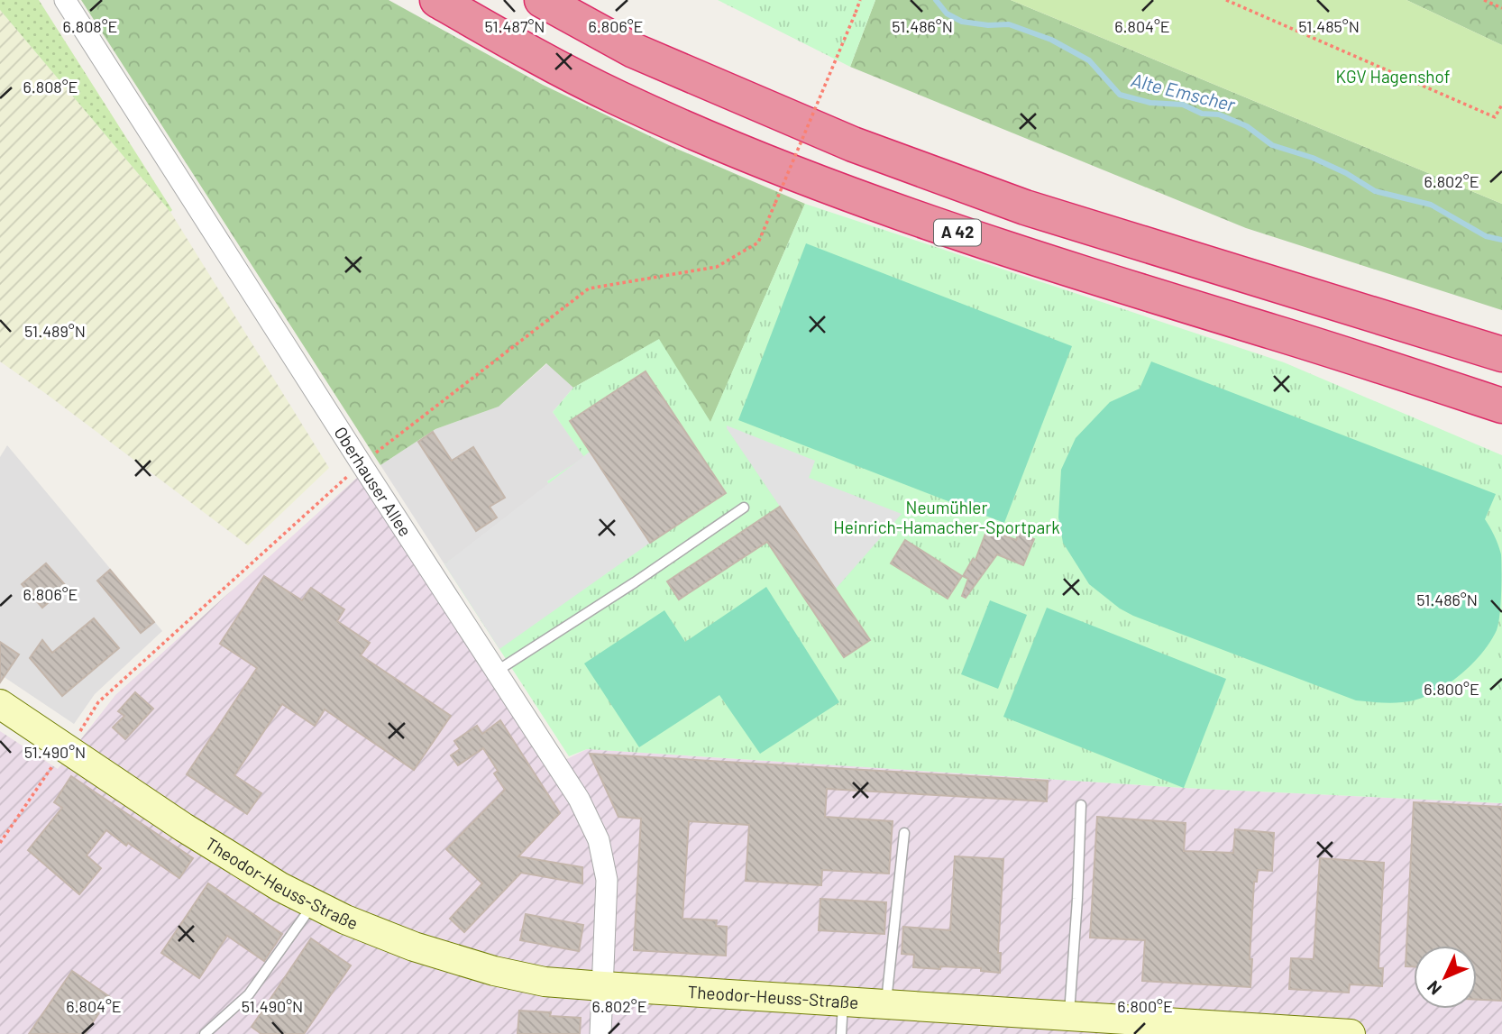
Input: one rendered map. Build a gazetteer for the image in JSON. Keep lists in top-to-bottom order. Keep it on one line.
{"streets":{"highway":["A 42"],"street":["Oberhauser Allee","Theodor-Heuss-Straße"]},"crossings":[["Oberhauser Allee","Theodor-Heuss-Straße"]],"water":["Alte Emscher"],"parks":["KGV Hagenshof","Neumühler Heinrich-Hamacher-Sportpark"],"north":"bottom left","coordinates":["6.808°E","6.806°E","6.804°E","51.487°N","51.486°N","51.485°N","6.802°E","51.489°N","6.800°E","51.490°N"]}
